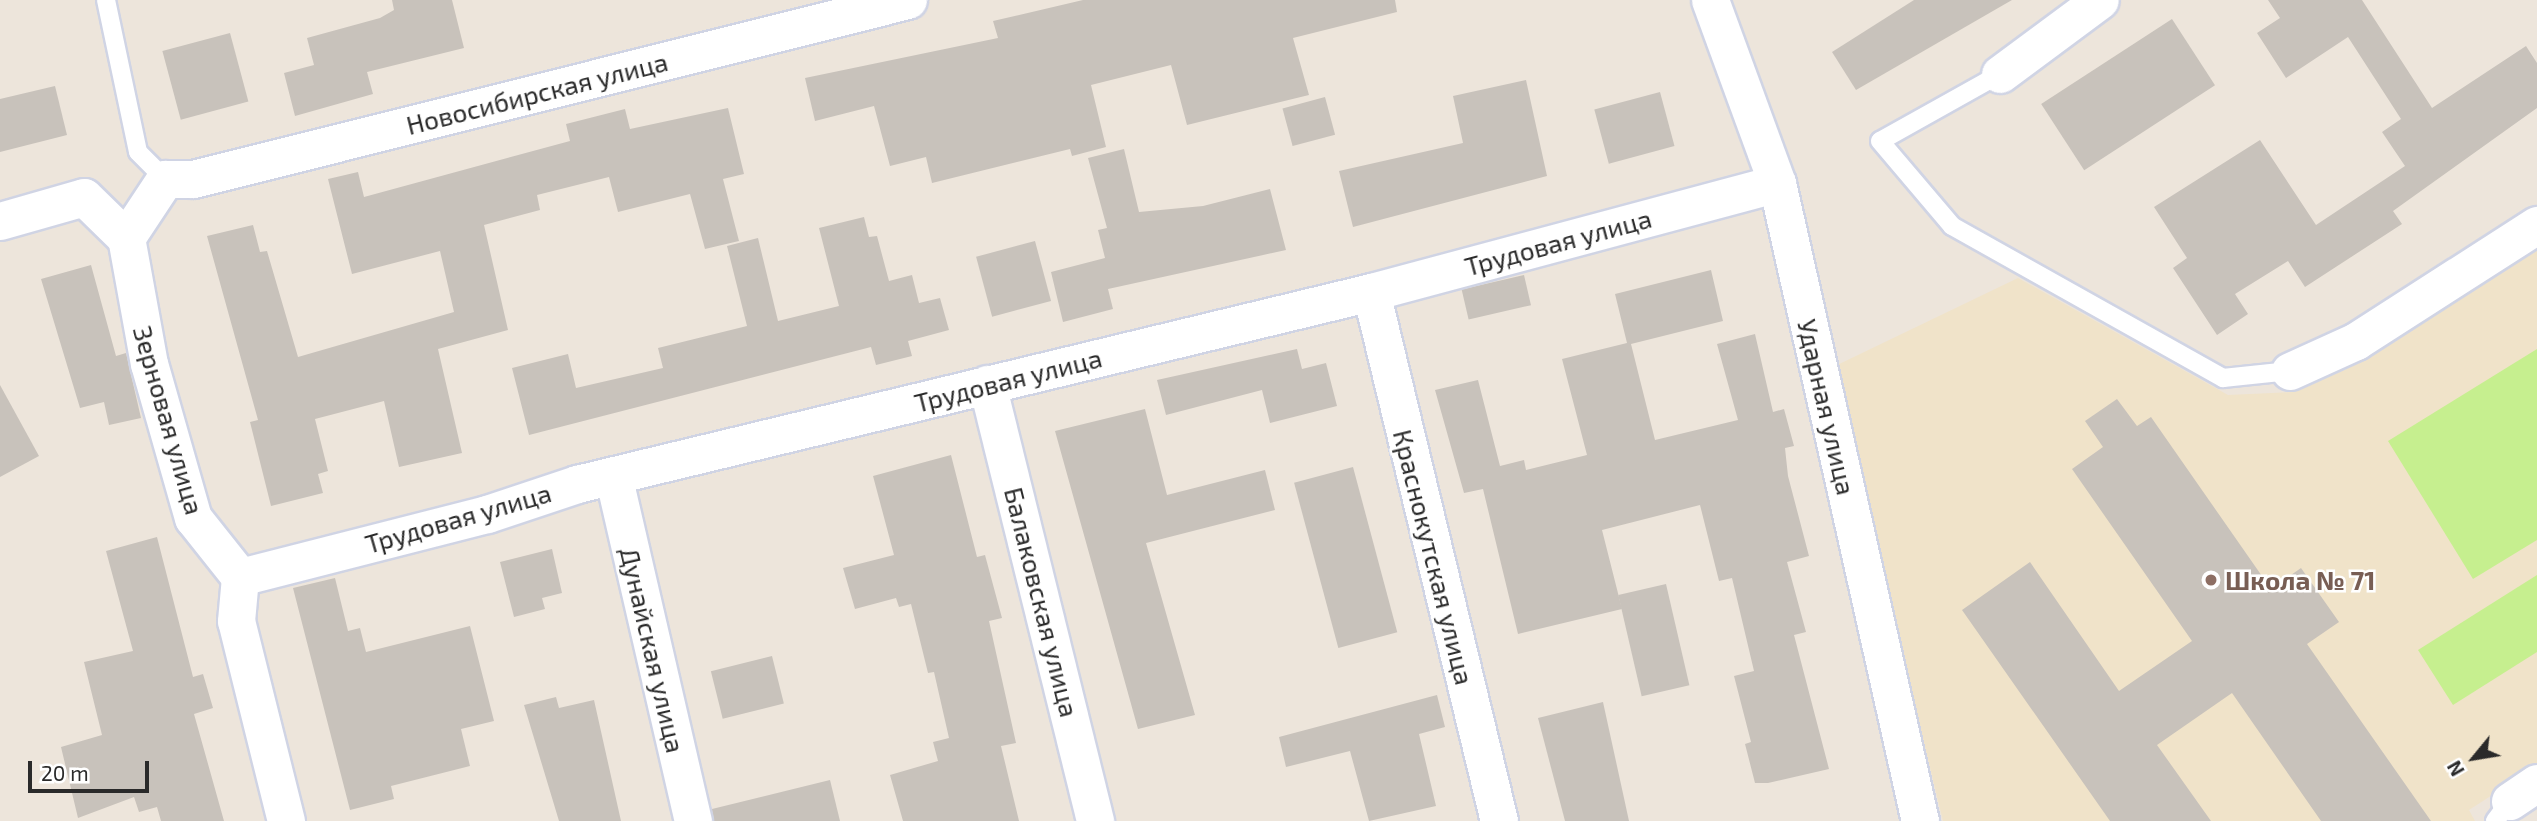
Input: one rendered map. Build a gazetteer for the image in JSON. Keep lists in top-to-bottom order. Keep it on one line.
{"streets":{"street":["Новосибирская улица","Трудовая улица","Ударная улица","Зерновая улица","Краснокутская улица","Балаковская улица","Дунайская улица"]},"crossings":[["Трудовая улица","Ударная улица"],["Трудовая улица","Зерновая улица"],["Трудовая улица","Краснокутская улица"],["Трудовая улица","Балаковская улица"],["Трудовая улица","Дунайская улица"]],"places":["Школа № 71"],"scale_bar":"20 m","north":"bottom left"}
